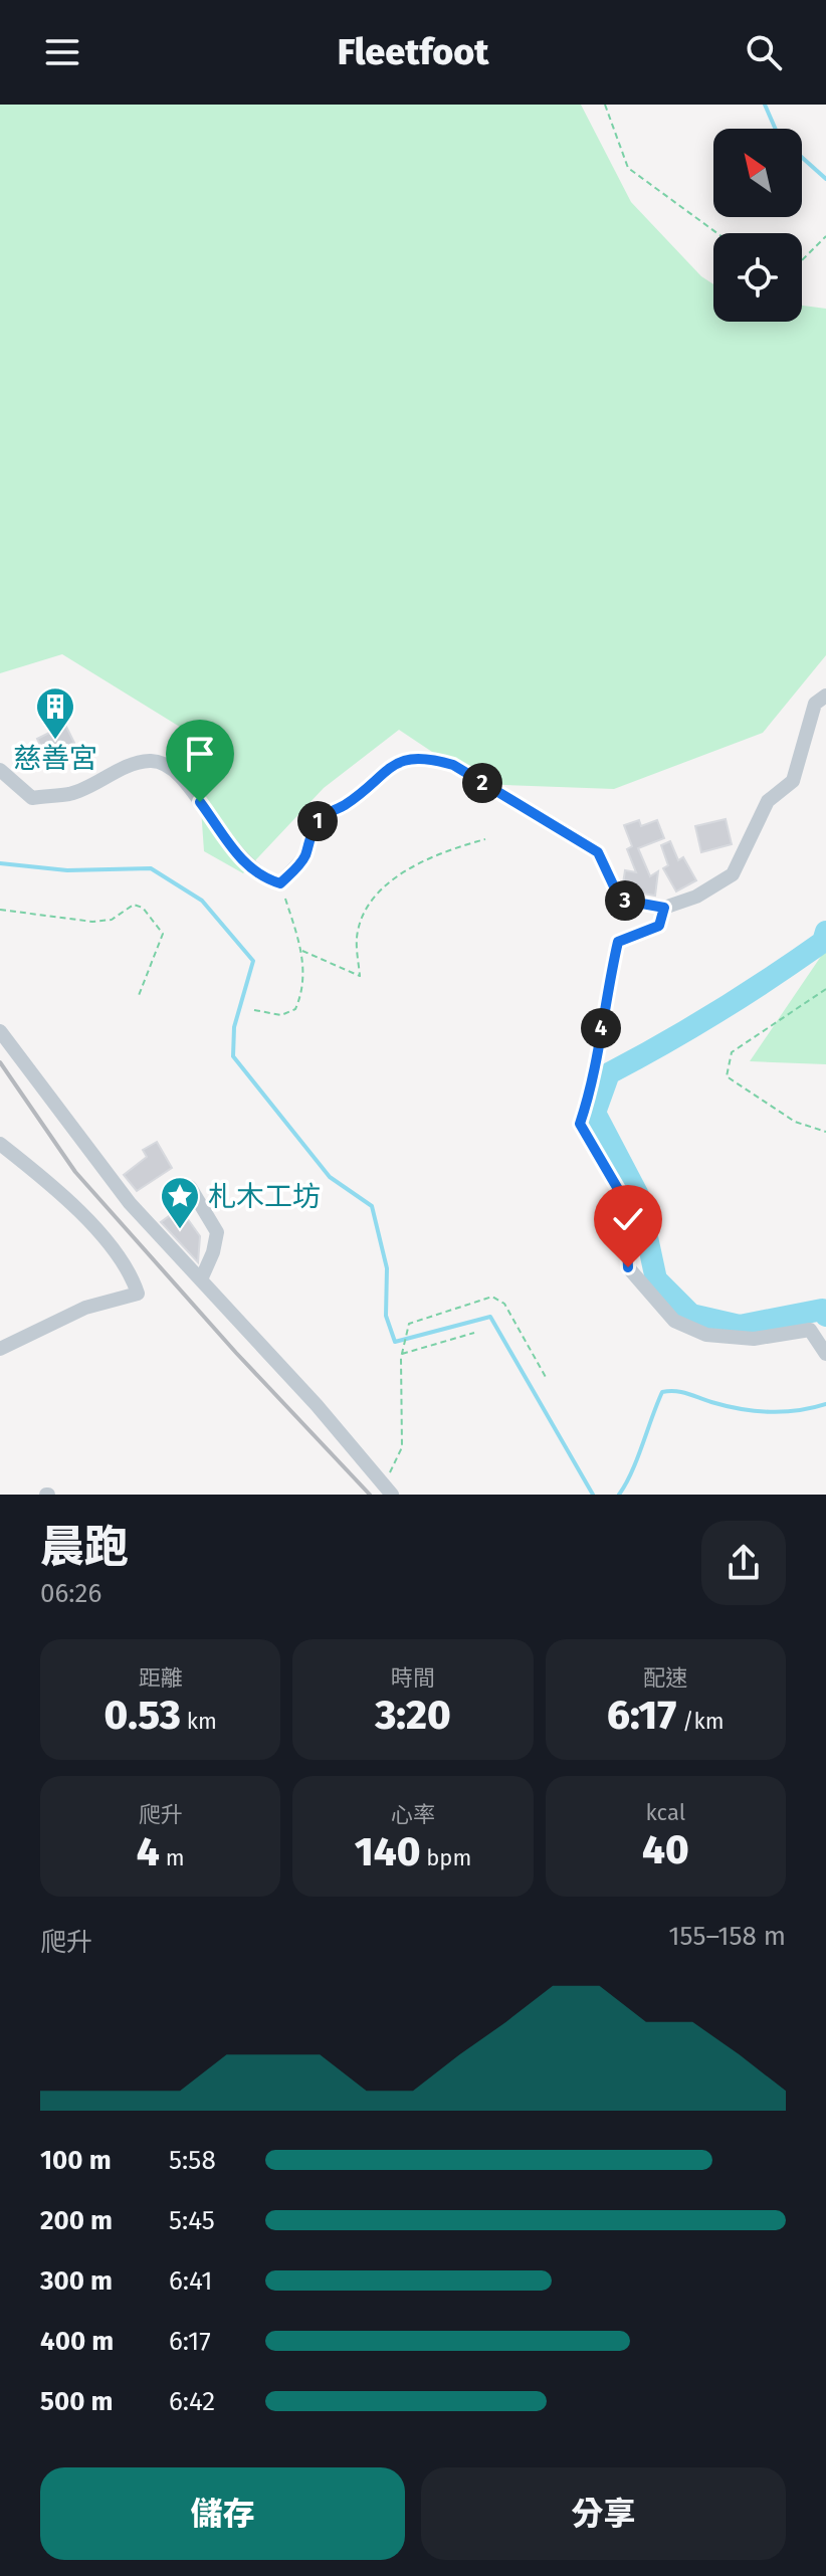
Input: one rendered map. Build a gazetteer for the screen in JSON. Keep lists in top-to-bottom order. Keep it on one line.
{"places":{"building":["慈善宮"],"place":["札木工坊"]},"north":"top left","page":{"header":"Fleetfoot","pins":["2","1","3","4"],"heading":["晨跑","06:26"],"stats":[["距離","0.53 km"],["時間","3:20"],["配速","6:17 /km"],["爬升","4 m"],["心率","140 bpm"],["kcal","40"]],"chart":["爬升","155–158 m"],"list":[{"name":"100 m","note":"5:58"},{"name":"200 m","note":"5:45"},{"name":"300 m","note":"6:41"},{"name":"400 m","note":"6:17"},{"name":"500 m","note":"6:42"}],"buttons":["儲存","分享"]}}
